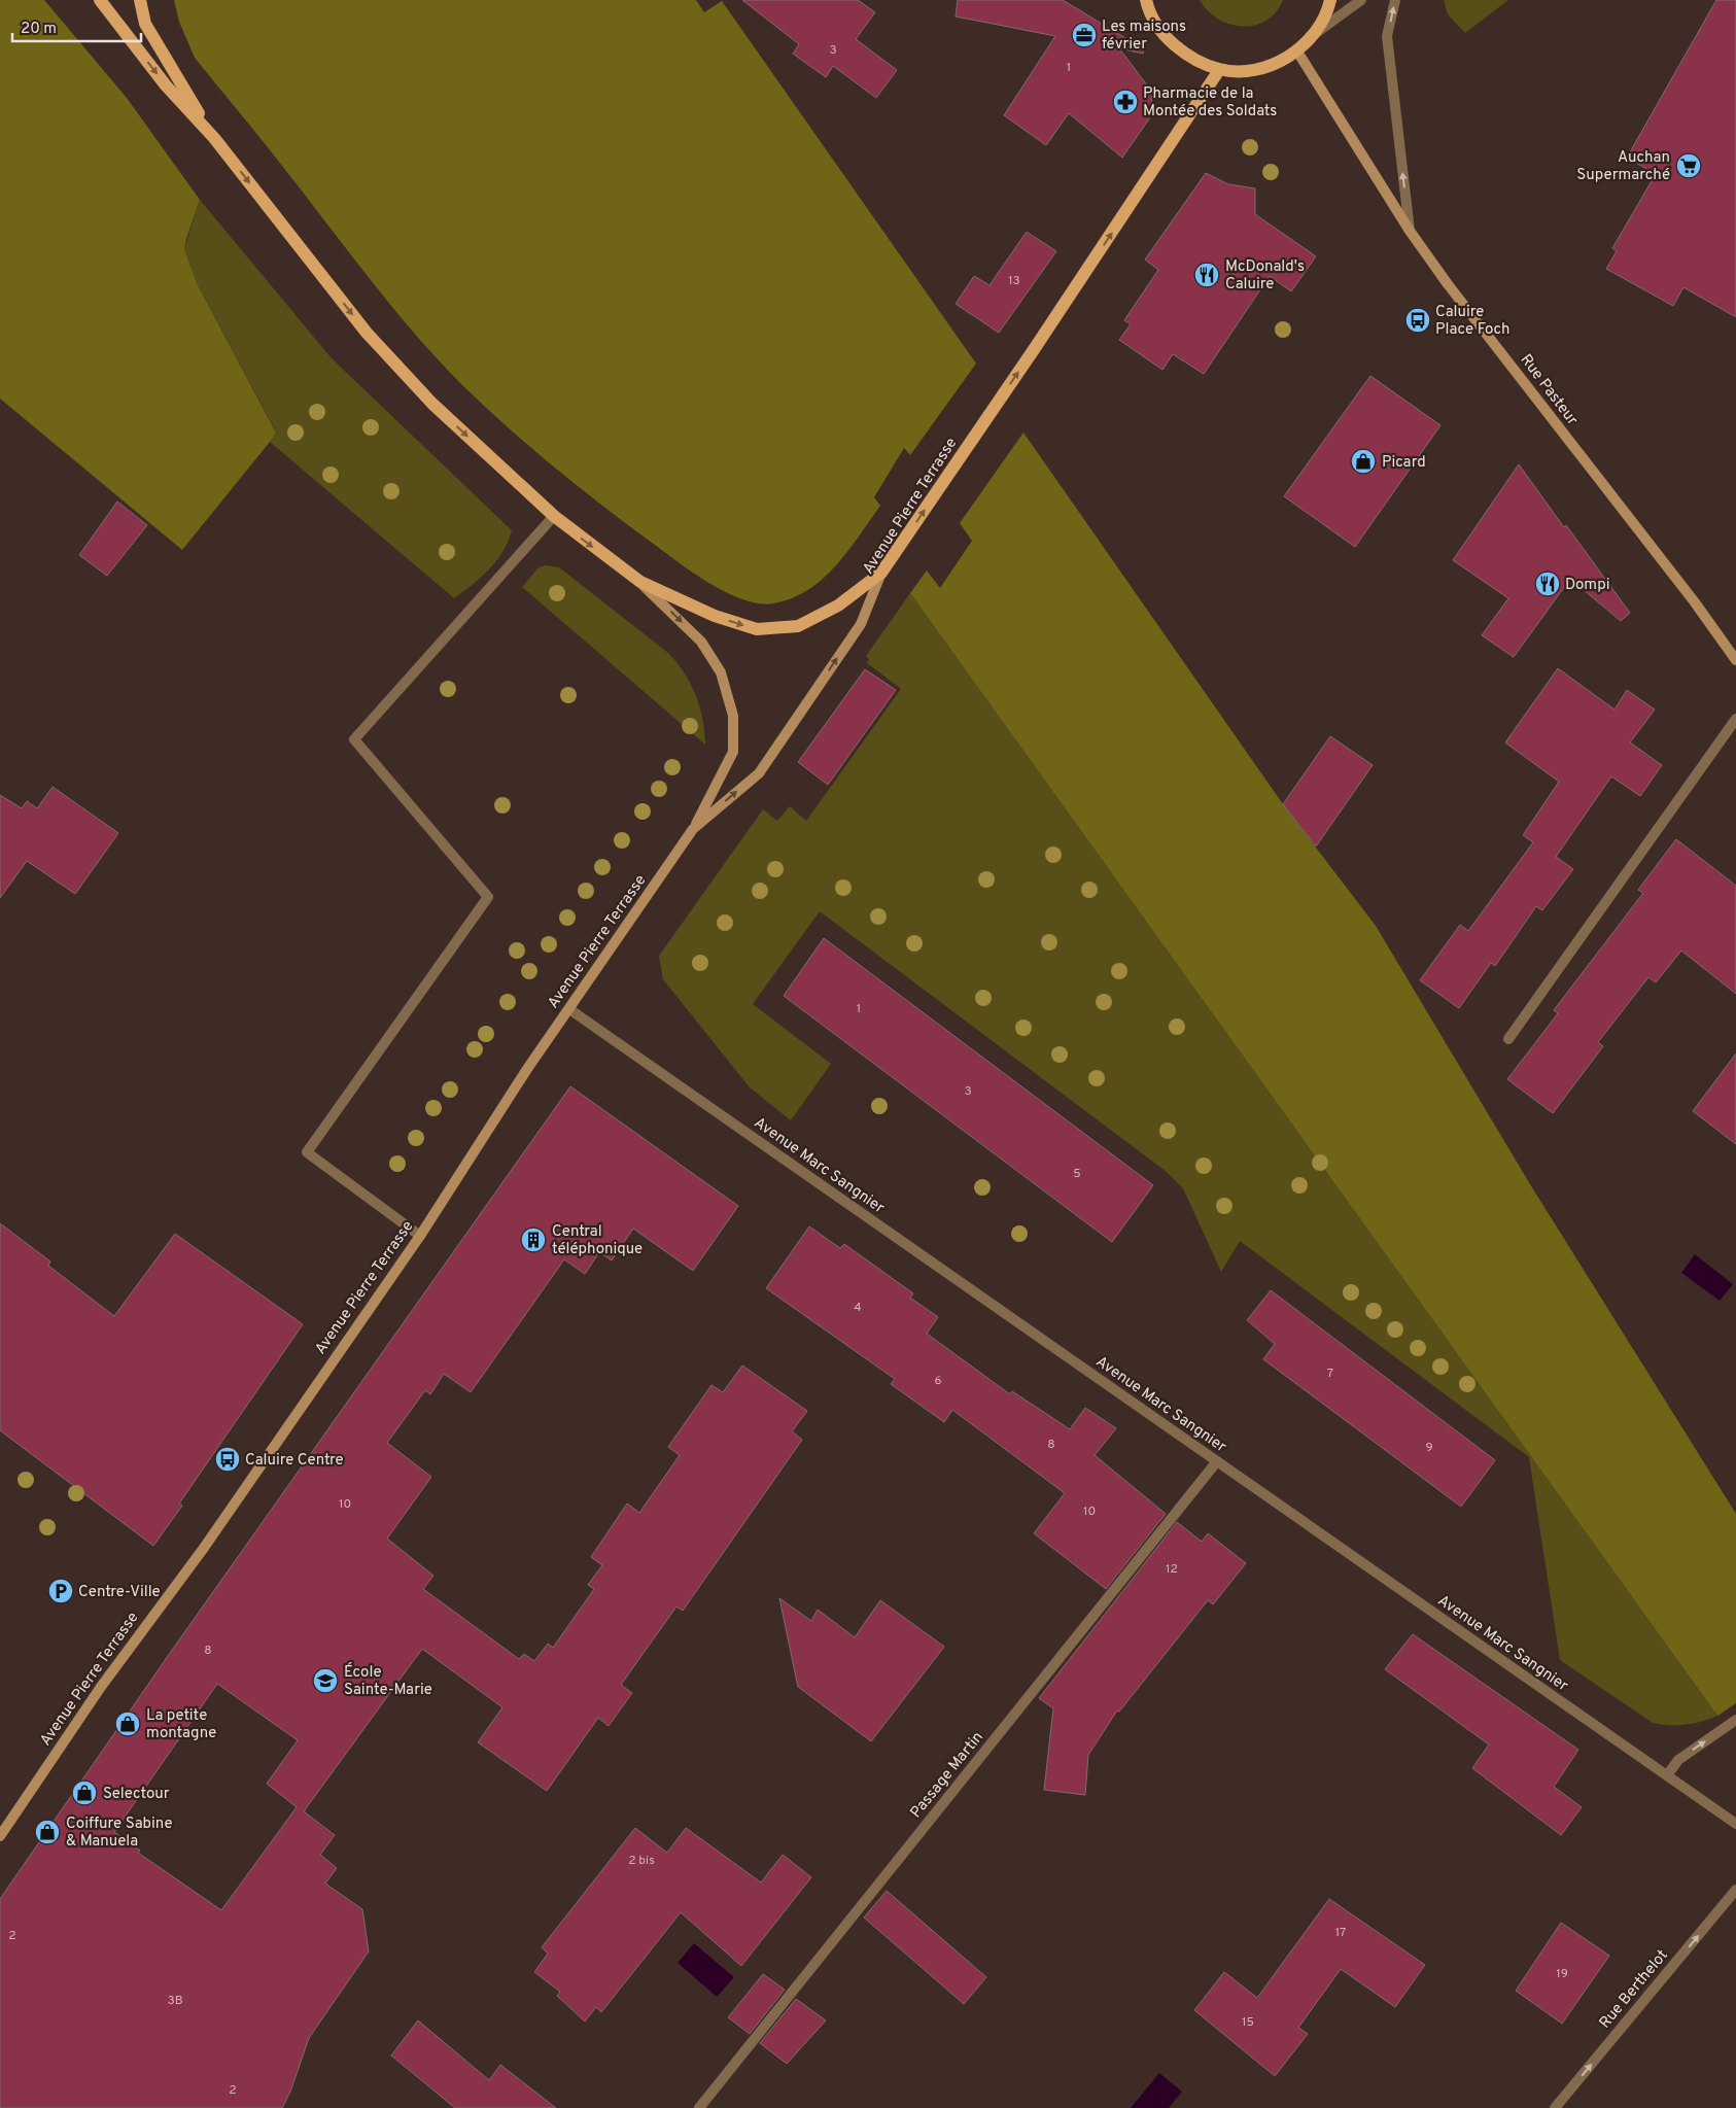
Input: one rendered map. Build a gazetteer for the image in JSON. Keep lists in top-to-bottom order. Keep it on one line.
{"streets":{"main road":["Rue Pasteur","Avenue Pierre Terrasse"],"street":["Avenue Marc Sangnier","Passage Martin","Rue Berthelot"]},"crossings":[["Avenue Pierre Terrasse","Avenue Marc Sangnier"],["Avenue Marc Sangnier","Passage Martin"]],"one_way":["Avenue Pierre Terrasse","Rue Berthelot"],"places":{"office":["Les maisons février"],"pharmacy":["Pharmacie de la Montée des Soldats"],"supermarket":["Auchan Supermarché"],"restaurant":["McDonald's Caluire","Dompi"],"bus stop":["Caluire Place Foch","Caluire Centre"],"shop":["Picard","La petite montagne","Selectour","Coiffure Sabine & Manuela"],"building":["Central téléphonique"],"parking":["Centre-Ville"],"school or university":["École Sainte-Marie"]},"house_numbers":["3","1","13","1","3","5","4","7","6","8","9","10","10","12","8","2 bis","17","2","19","3B","15","2"],"scale_bar":"20 m"}
